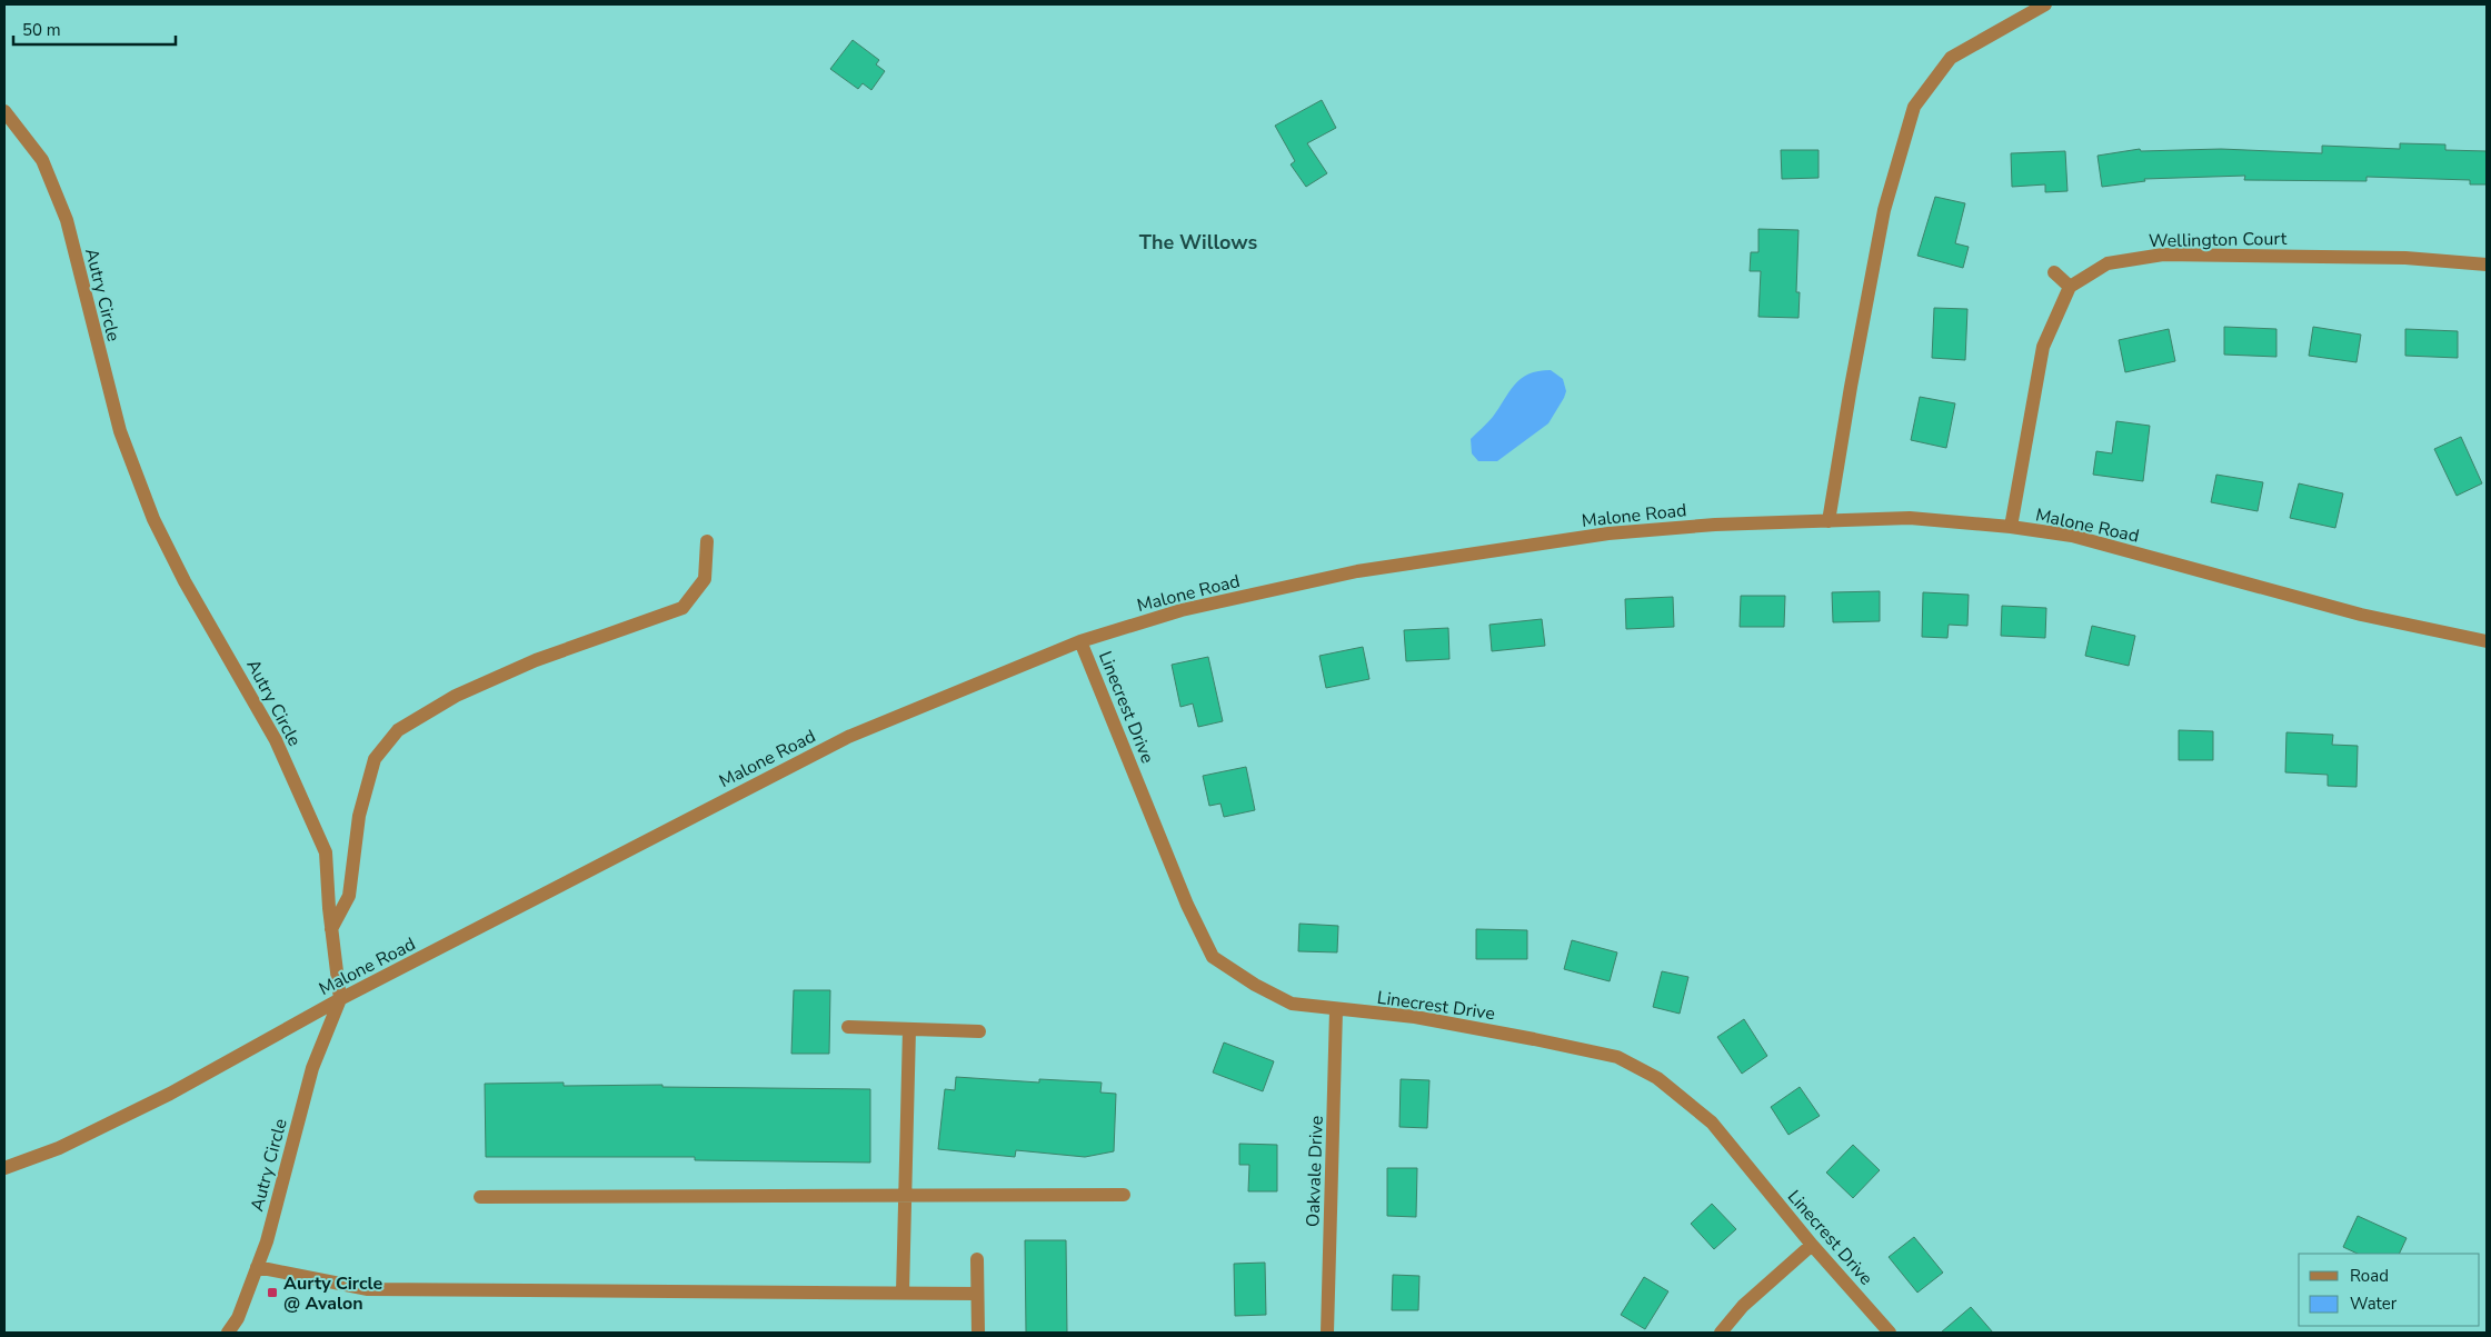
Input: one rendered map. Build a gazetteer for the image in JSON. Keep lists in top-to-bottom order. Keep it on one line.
{"streets":{"street":["Wellington Court","Autry Circle","Malone Road","Linecrest Drive","Oakvale Drive"]},"crossings":[["Autry Circle","Malone Road"],["Malone Road","Linecrest Drive"],["Linecrest Drive","Oakvale Drive"]],"districts":["The Willows"],"places":{"transit":["Aurty Circle @ Avalon"]},"legend":["Road","Water"],"scale_bar":"50 m"}
